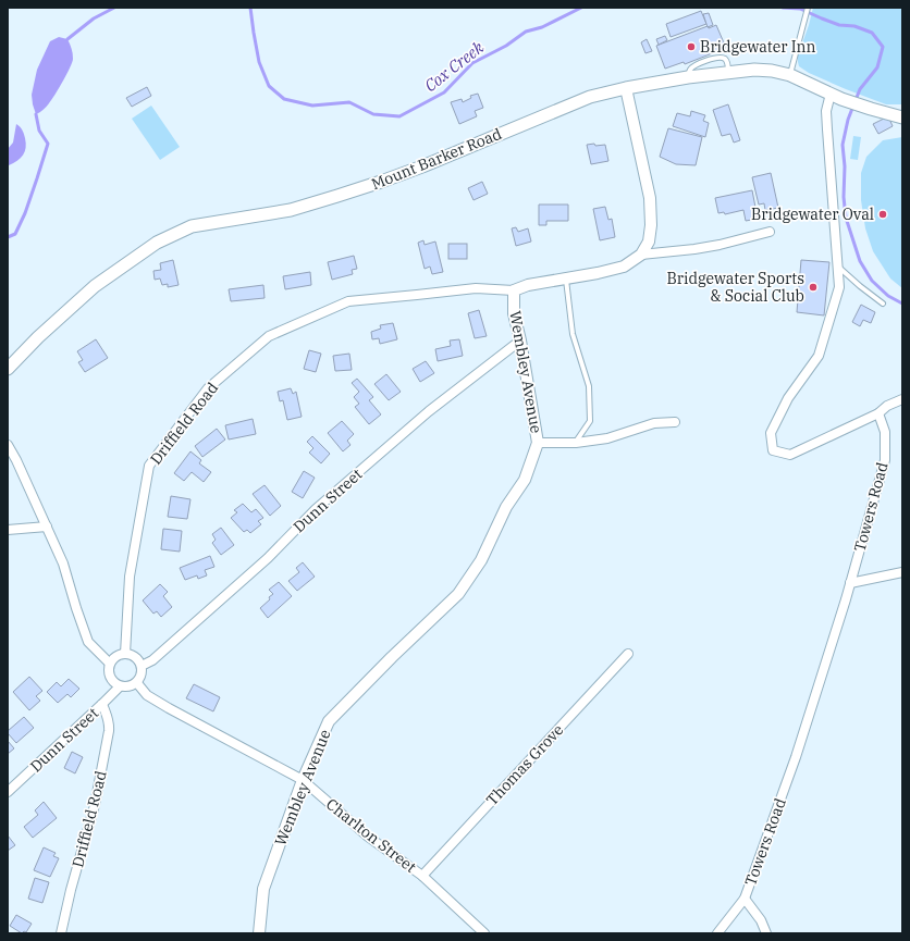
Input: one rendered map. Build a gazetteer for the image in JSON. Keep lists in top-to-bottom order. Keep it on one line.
{"streets":{"main road":["Mount Barker Road"],"street":["Wembley Avenue","Driffield Road","Dunn Street","Towers Road","Thomas Grove","Charlton Street"]},"crossings":[["Wembley Avenue","Driffield Road"],["Wembley Avenue","Dunn Street"],["Wembley Avenue","Charlton Street"],["Driffield Road","Dunn Street"],["Driffield Road","Charlton Street"],["Dunn Street","Charlton Street"],["Thomas Grove","Charlton Street"]],"water":["Cox Creek"],"places":["Bridgewater Inn","Bridgewater Oval","Bridgewater Sports & Social Club"]}
